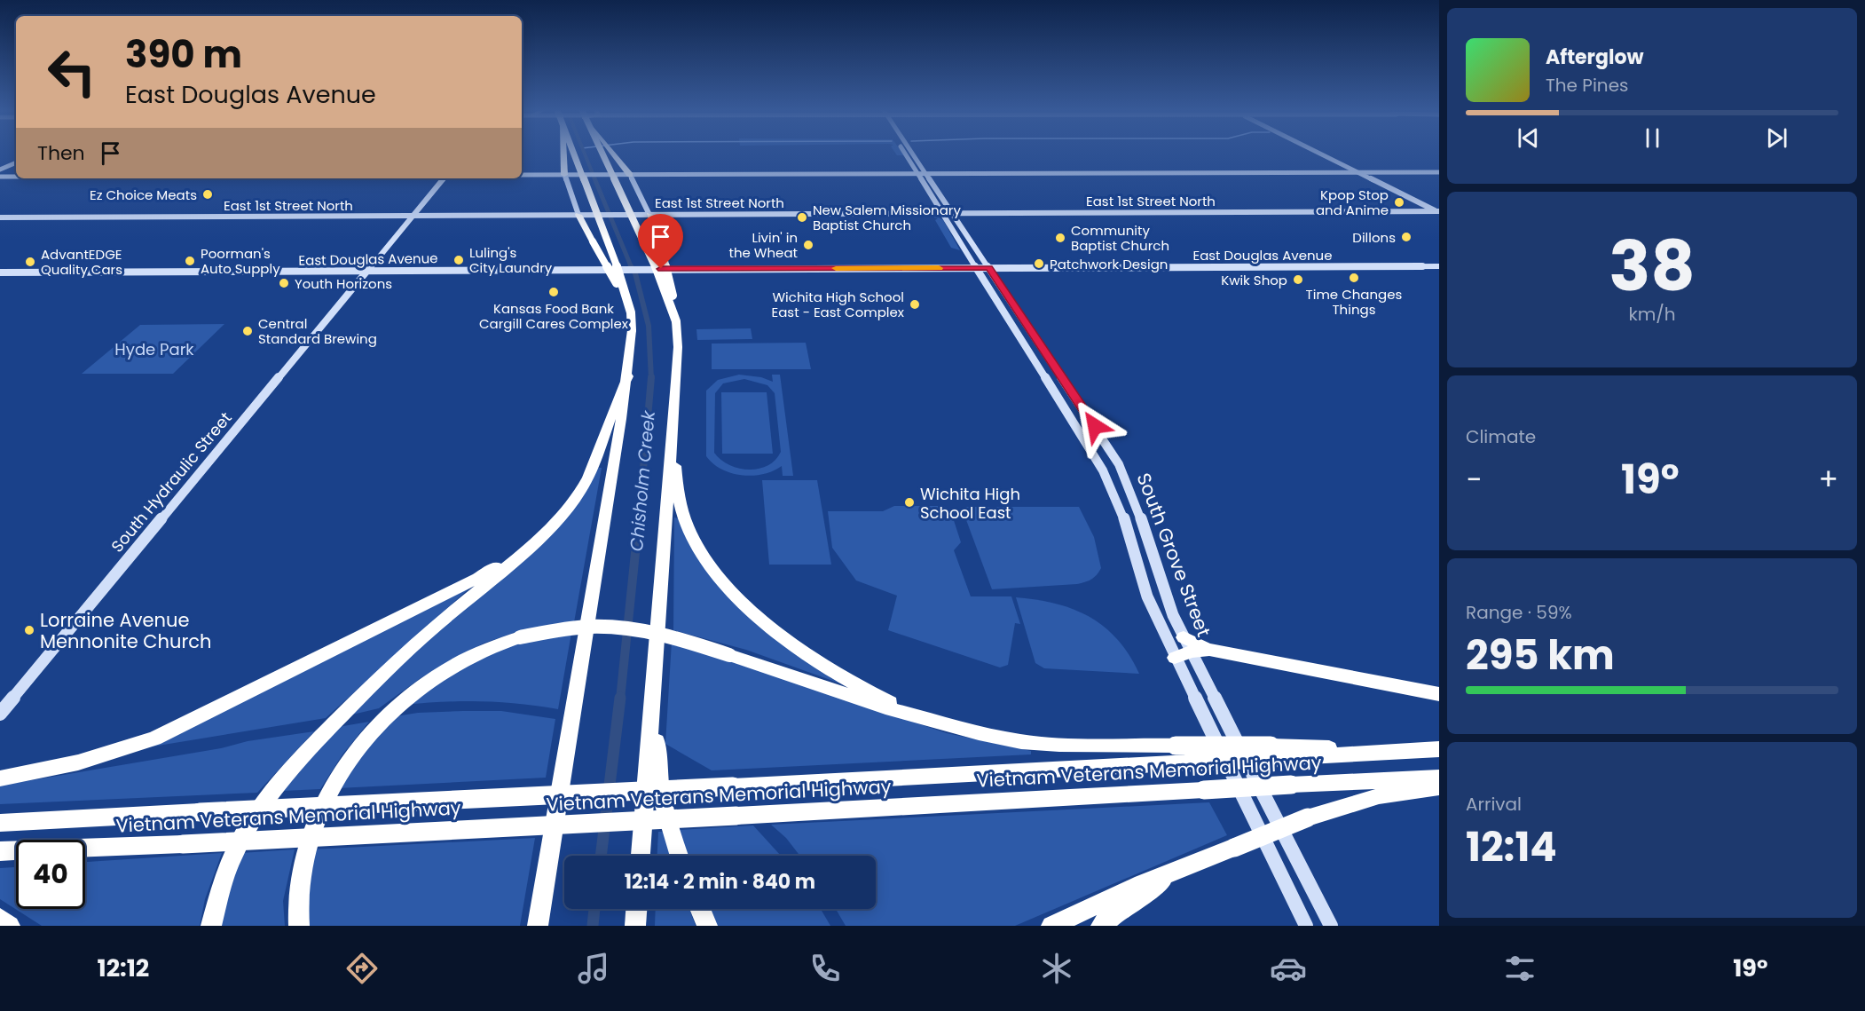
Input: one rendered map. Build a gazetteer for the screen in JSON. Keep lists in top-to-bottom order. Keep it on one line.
{"streets":{"highway":["Vietnam Veterans Memorial Highway"],"street":["East 1st Street North","East Douglas Avenue","South Hydraulic Street","South Grove Street"]},"crossings":[["East 1st Street North","South Hydraulic Street"],["East 1st Street North","South Grove Street"],["East Douglas Avenue","South Hydraulic Street"],["East Douglas Avenue","South Grove Street"]],"water":["Chisholm Creek"],"parks":["Hyde Park"],"places":["Ez Choice Meats","Kpop Stop and Anime","New Salem Missionary Baptist Church","Dillons","Community Baptist Church","Livin' in the Wheat","Luling's City Laundry","Poorman's Auto Supply","AdvantEDGE Quality Cars","Patchwork Design","Time Changes Things","Kwik Shop","Youth Horizons","Kansas Food Bank Cargill Cares Complex","Wichita High School East - East Complex","Central Standard Brewing","Wichita High School East","Lorraine Avenue Mennonite Church"],"page":{"turn":["390 m","East Douglas Avenue"],"song":["Afterglow","The Pines"],"then":"Then","tile":[["38","km/h"],"Climate",["Range · 59%","295 km"],["Arrival","12:14"]],"heat":["−","19°","+"],"limit":"40","trip":"12:14 · 2 min · 840 m","tabs":["12:12","19°"]}}
